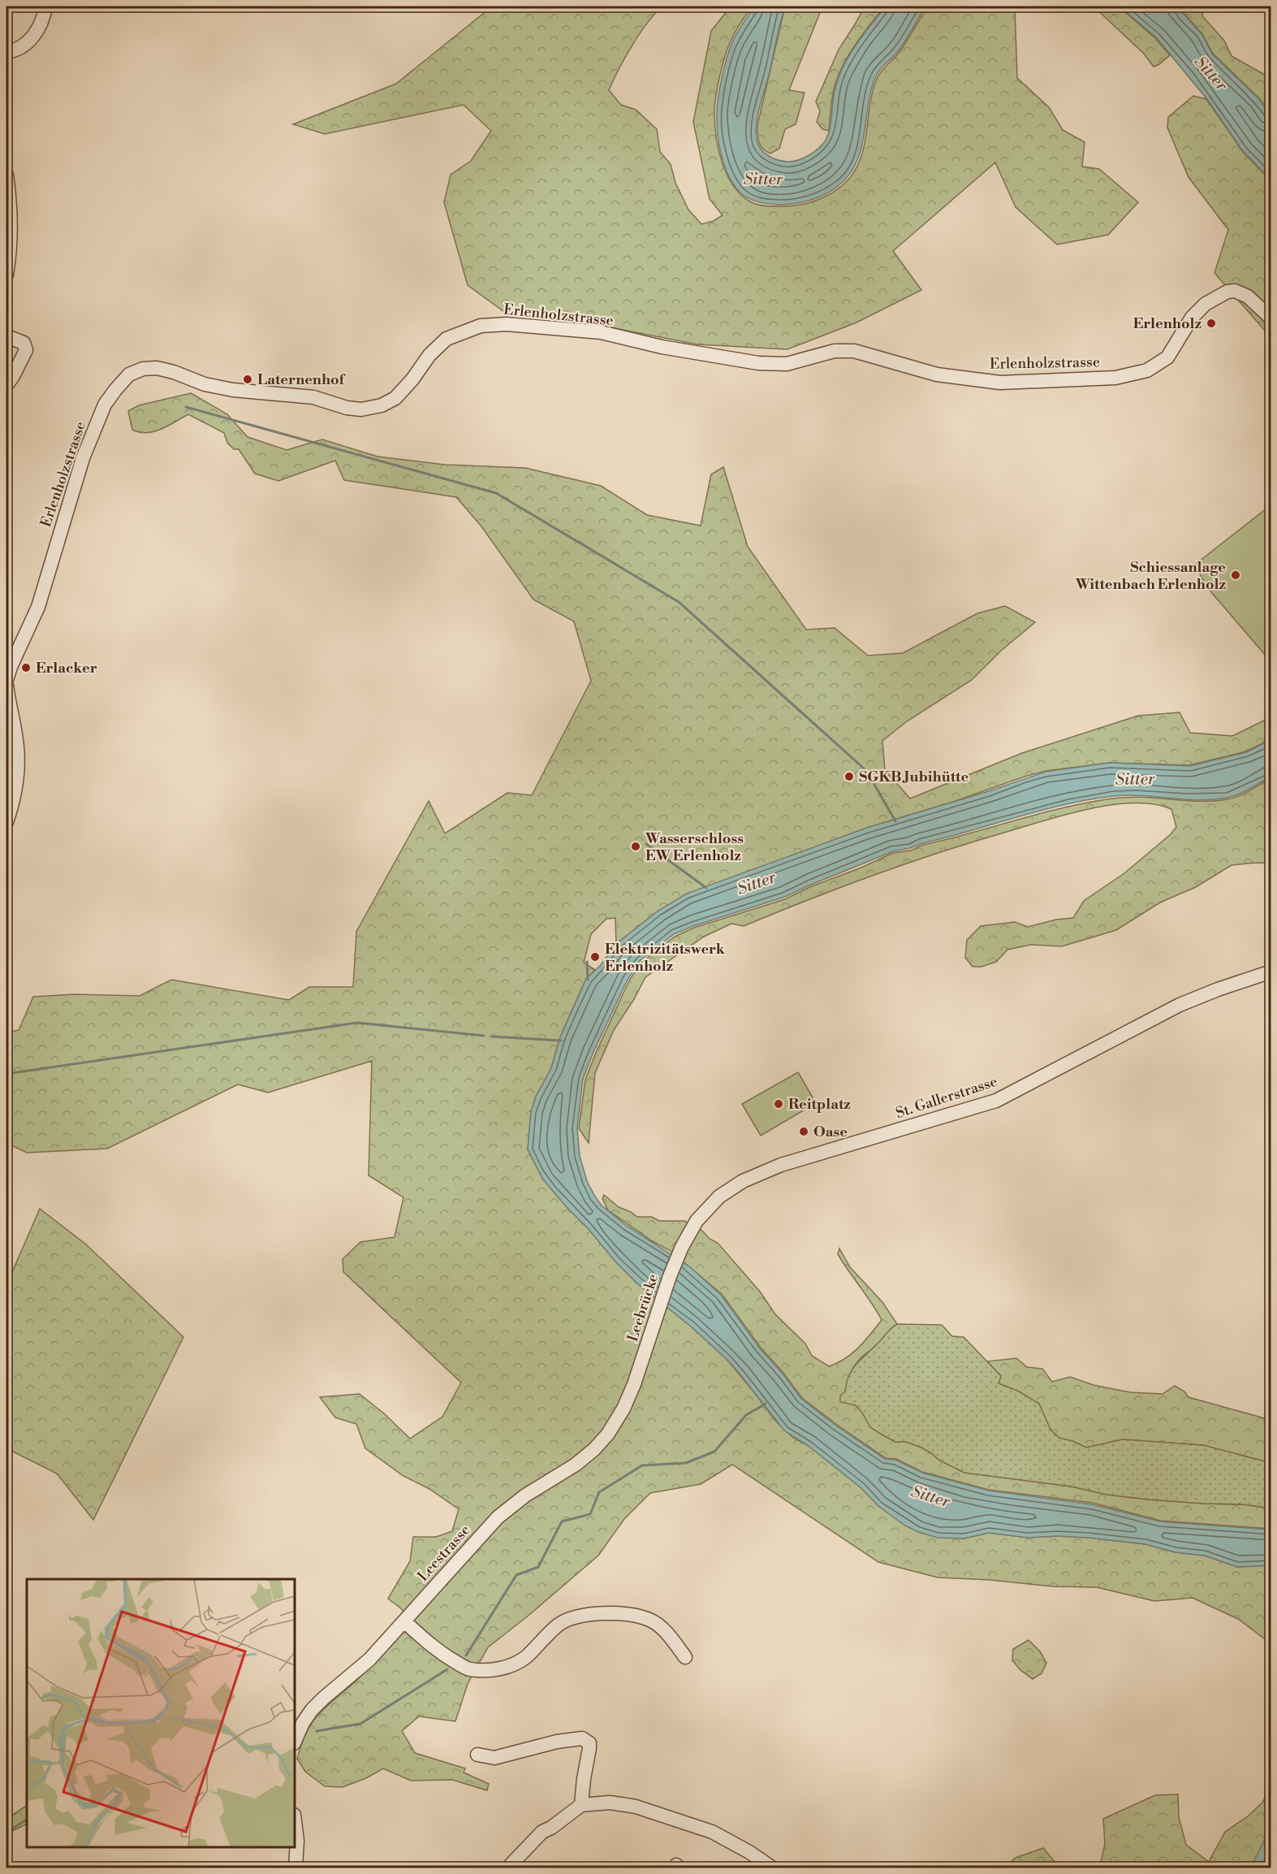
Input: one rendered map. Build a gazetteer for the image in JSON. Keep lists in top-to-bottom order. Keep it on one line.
{"streets":{"street":["Erlenholzstrasse","St. Gallerstrasse","Leebrücke","Leestrasse"]},"crossings":[["St. Gallerstrasse","Leebrücke"],["Leebrücke","Leestrasse"]],"water":["Sitter"],"places":["Erlenholz","Laternenhof","Schiessanlage Wittenbach Erlenholz","Erlacker","SGKB Jubihütte","Wasserschloss EW Erlenholz","Elektrizitätswerk Erlenholz","Reitplatz","Oase"]}
